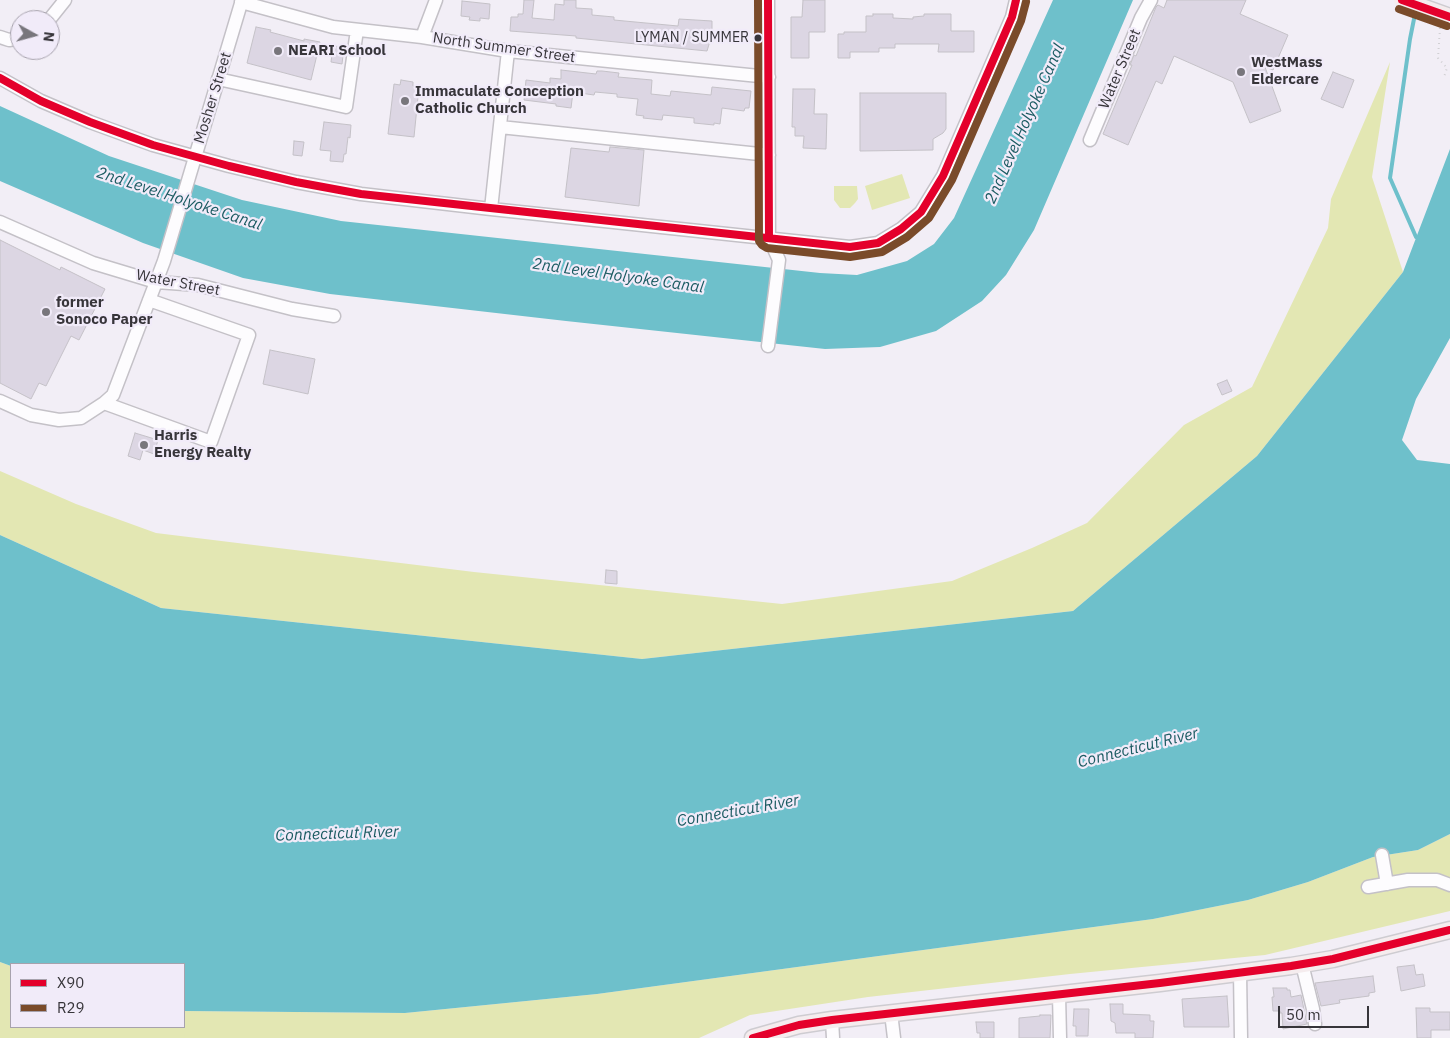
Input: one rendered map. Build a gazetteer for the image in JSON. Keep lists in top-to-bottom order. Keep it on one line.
{"streets":{"street":["North Summer Street","Water Street","Mosher Street"]},"crossings":[["North Summer Street","Mosher Street"],["Water Street","Mosher Street"]],"water":["2nd Level Holyoke Canal","Connecticut River"],"places":["LYMAN / SUMMER","NEARI School","WestMass Eldercare","Immaculate Conception Catholic Church","former Sonoco Paper","Harris Energy Realty"],"lines":["transit line X90","transit line R29"],"legend":["X90","R29"],"scale_bar":"50 m","north":"right"}
